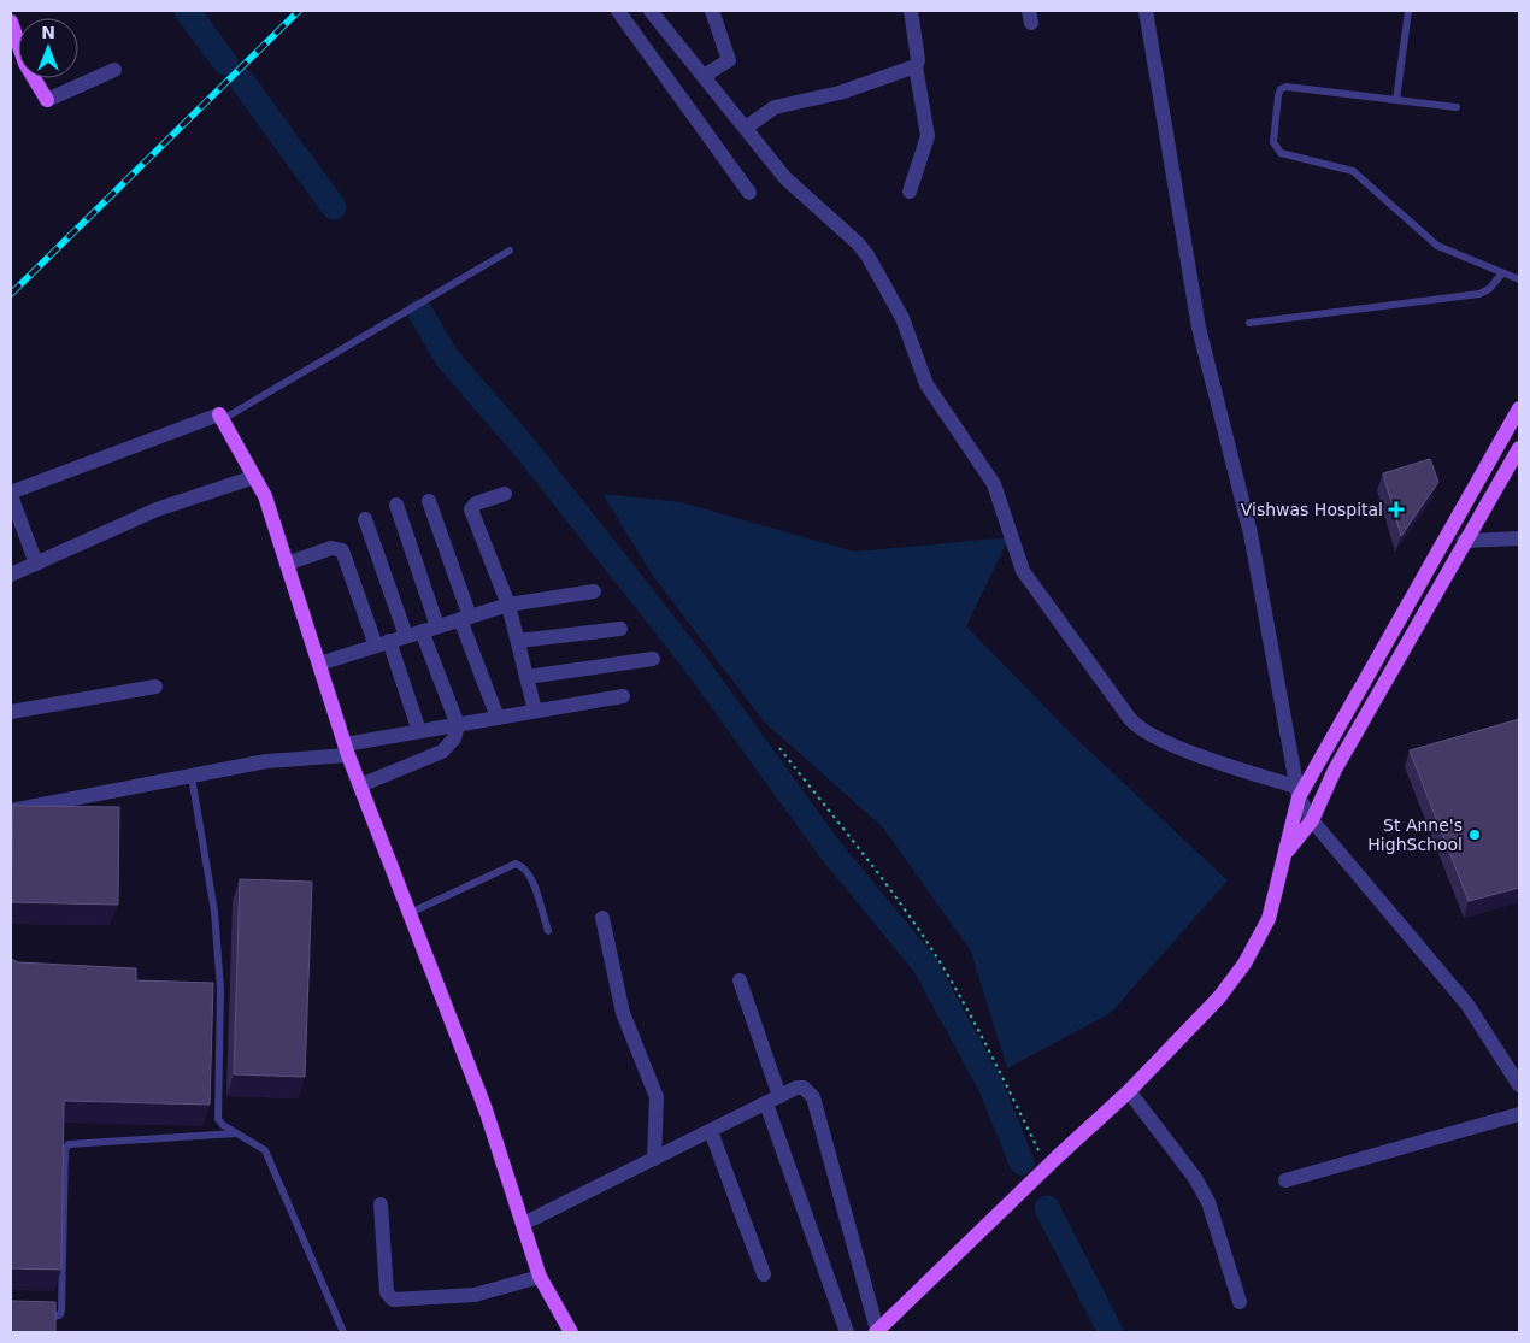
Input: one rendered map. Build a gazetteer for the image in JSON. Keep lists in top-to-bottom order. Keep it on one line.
{"places":{"health":["Vishwas Hospital"],"other":["St Anne's HighSchool"]},"north":"top"}
